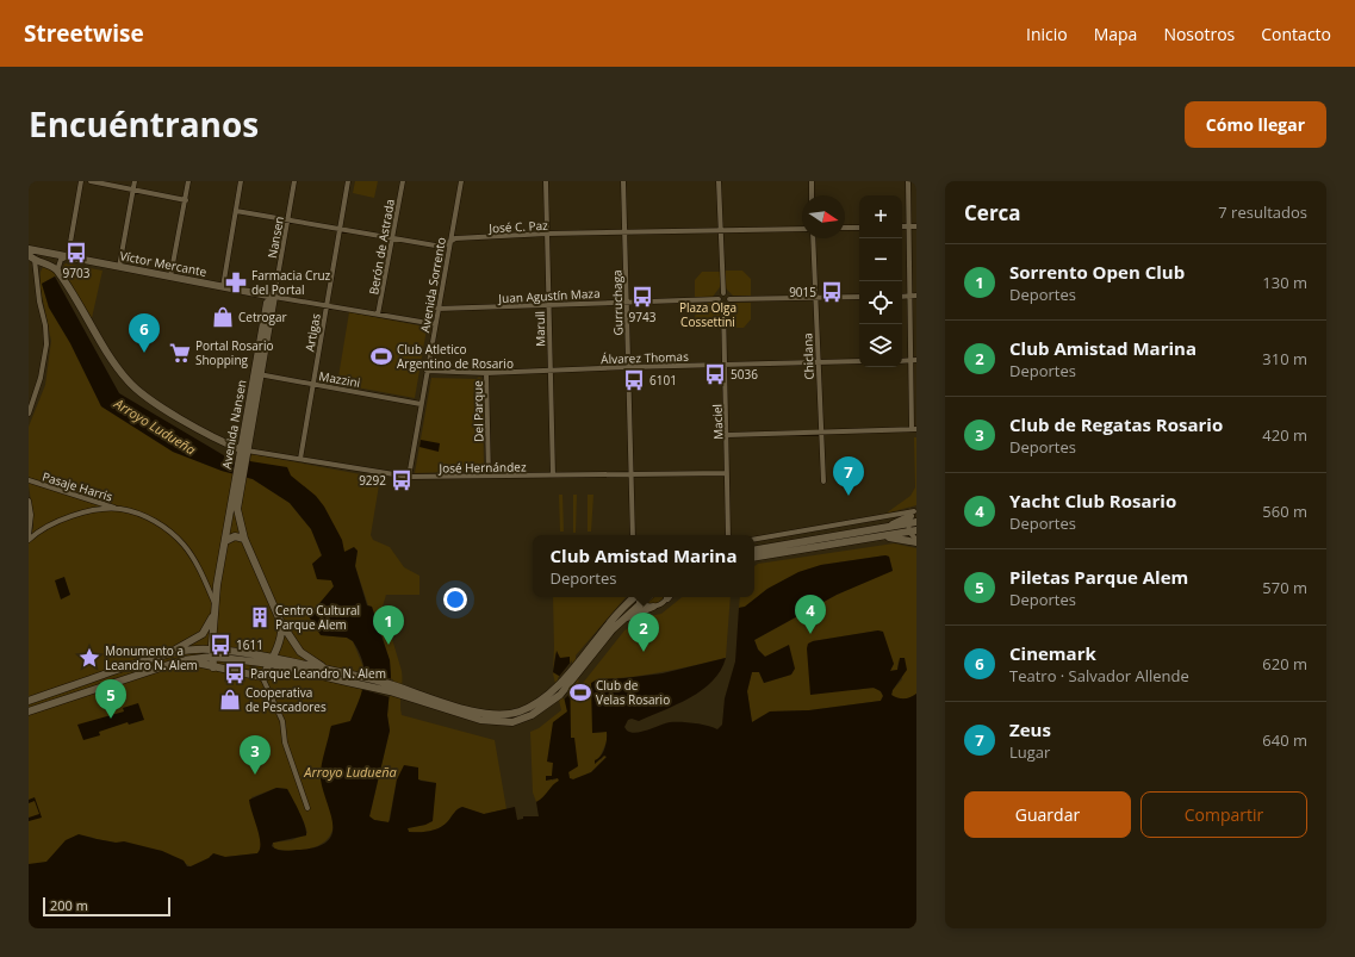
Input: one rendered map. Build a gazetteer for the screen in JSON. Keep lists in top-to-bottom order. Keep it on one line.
{"streets":{"main road":["Víctor Mercante","Avenida Nansen"],"street":["José C. Paz","Nansen","Berón de Astrada","Avenida Sorrento","Juan Agustín Maza","Gurruchaga","Marull","Artigas","Chiclana","Álvarez Thomas","Mazzini","Del Parque","Maciel","José Hernández","Pasaje Harris"]},"crossings":[["José C. Paz","Nansen"],["José C. Paz","Berón de Astrada"],["José C. Paz","Avenida Sorrento"],["José C. Paz","Gurruchaga"],["José C. Paz","Marull"],["José C. Paz","Artigas"],["Nansen","Víctor Mercante"],["Nansen","Avenida Nansen"],["Berón de Astrada","Víctor Mercante"],["Víctor Mercante","Avenida Sorrento"],["Víctor Mercante","Artigas"],["Víctor Mercante","Avenida Nansen"],["Avenida Sorrento","Juan Agustín Maza"],["Avenida Sorrento","Álvarez Thomas"],["Avenida Sorrento","Mazzini"],["Avenida Sorrento","José Hernández"],["Juan Agustín Maza","Gurruchaga"],["Juan Agustín Maza","Marull"],["Gurruchaga","Álvarez Thomas"],["Gurruchaga","José Hernández"],["Marull","Álvarez Thomas"],["Marull","José Hernández"],["Artigas","Mazzini"],["Artigas","José Hernández"],["Chiclana","Álvarez Thomas"],["Álvarez Thomas","Del Parque"],["Álvarez Thomas","Maciel"],["Mazzini","Avenida Nansen"],["Del Parque","José Hernández"],["Maciel","José Hernández"],["Avenida Nansen","José Hernández"],["Avenida Nansen","Pasaje Harris"]],"water":["Arroyo Ludueña"],"parks":["Plaza Olga Cossettini"],"places":{"bus stop":["9703","9015","9743","5036","6101","9292","1611","Parque Leandro N. Alem"],"pharmacy":["Farmacia Cruz del Portal"],"shop":["Cetrogar","Cooperativa de Pescadores"],"supermarket":["Portal Rosario Shopping"],"sports":["Club Atletico Argentino de Rosario","Club de Velas Rosario"],"building":["Centro Cultural Parque Alem"],"place":["Monumento a Leandro N. Alem"]},"scale_bar":"200 m","north":"right","page":{"header":"Streetwise","nav":["Inicio","Mapa","Nosotros","Contacto"],"title":"Encuéntranos","buttons":["Cómo llegar",["Guardar","Compartir"]],"heading":["Cerca","7 resultados"],"map_buttons":["+","−"],"list":[{"mark":"1","name":"Sorrento Open Club","note":"Deportes","value":"130 m"},{"mark":"2","name":"Club Amistad Marina","note":"Deportes","value":"310 m"},{"mark":"3","name":"Club de Regatas Rosario","note":"Deportes","value":"420 m"},{"mark":"4","name":"Yacht Club Rosario","note":"Deportes","value":"560 m"},{"mark":"5","name":"Piletas Parque Alem","note":"Deportes","value":"570 m"},{"mark":"6","name":"Cinemark","note":"Teatro · Salvador Allende","value":"620 m"},{"mark":"7","name":"Zeus","note":"Lugar","value":"640 m"}],"pins":["6","7","4","1","2","5","3"],"popup":["Club Amistad Marina","Deportes"],"scale":"200 m"}}
